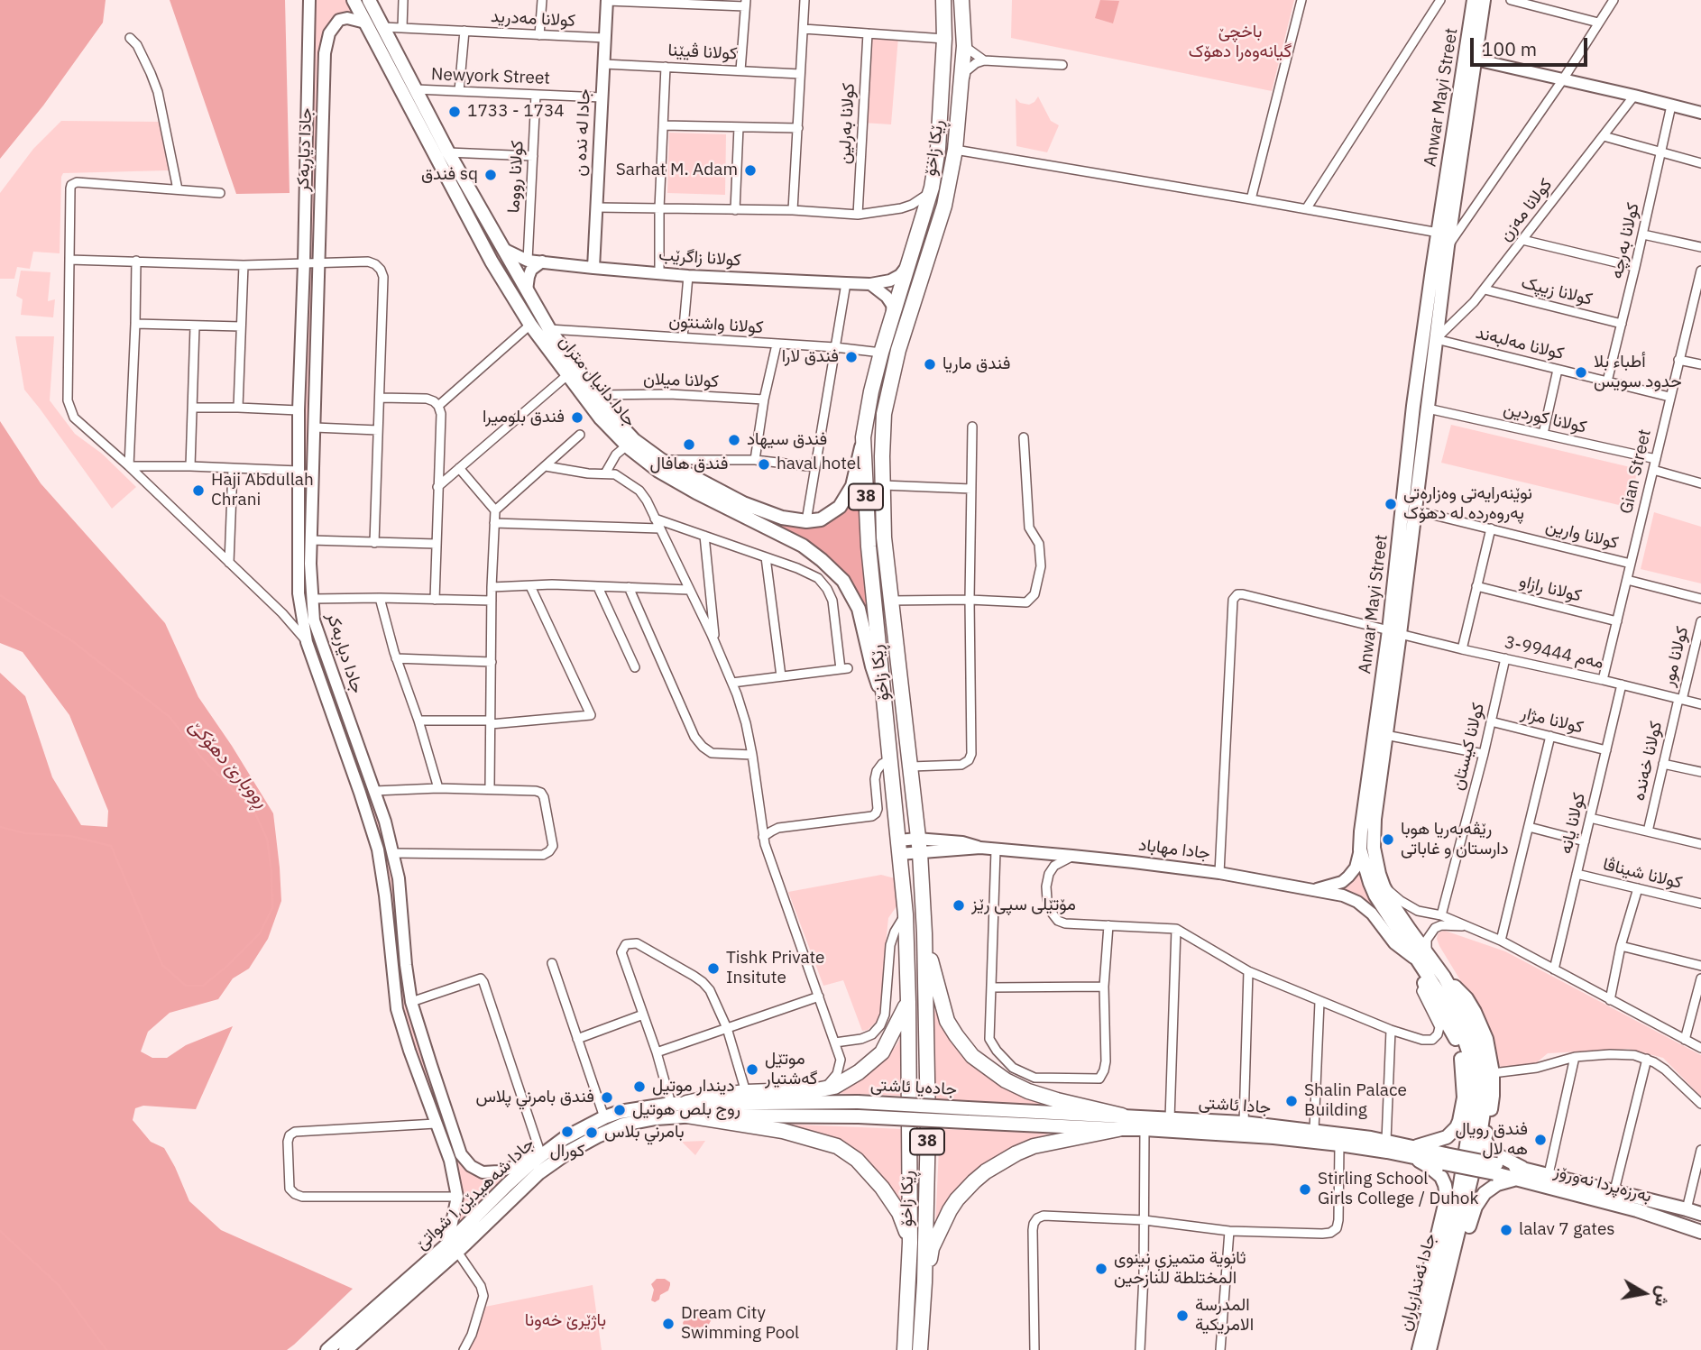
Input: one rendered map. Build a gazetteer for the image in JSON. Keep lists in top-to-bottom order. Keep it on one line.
{"streets":{"highway":["ڕێکا زاخۆ","38"],"main road":["Anwar Mayi Street","جادا له نده ن","جادا دیاربه‌كر","كولانا زاگرێب","جادا دانيال متران","جادا مهاباد","جادەیا ئاشتی","جادا ئاشتی","بەرزەپردا نەورۆز","جادا شەهیدێن ١ شواتێ","جادا ئەندازیاران"],"street":["كولانا مه‌درید","كولانا ڤیێنا","Newyork Street","كولانا بەرلین","كولانا رووما","کولانا مەزن","کولانا بەرچە","کولانا زیپک","كولانا واشنتون","کولانا مەلبەند","كولانا ميلان","کولانا کوردین","Gian Street","کولانا وارین","کولانا رازاو","مەم 99444-3","کولانا مور","کولانا مژار","کولانا کیستان","کولانا خه‌نده‌","کولانا یانه","کولانا شیناڤا"]},"crossings":[["كولانا مه‌درید","جادا له نده ن"],["كولانا مه‌درید","جادا دانيال متران"],["كولانا ڤیێنا","جادا له نده ن"],["Newyork Street","جادا له نده ن"],["Newyork Street","كولانا رووما"],["Newyork Street","جادا دانيال متران"],["Anwar Mayi Street","کولانا مەزن"],["Anwar Mayi Street","کولانا مەلبەند"],["Anwar Mayi Street","کولانا کوردین"],["Anwar Mayi Street","کولانا وارین"],["Anwar Mayi Street","مەم 99444-3"],["Anwar Mayi Street","جادا مهاباد"],["Anwar Mayi Street","جادا ئەندازیاران"],["جادا له نده ن","كولانا زاگرێب"],["ڕێکا زاخۆ","كولانا زاگرێب"],["ڕێکا زاخۆ","كولانا واشنتون"],["ڕێکا زاخۆ","جادا دانيال متران"],["ڕێکا زاخۆ","جادا مهاباد"],["جادا دیاربه‌كر","جادا دانيال متران"],["جادا دیاربه‌كر","جادا شەهیدێن ١ شواتێ"],["كولانا رووما","كولانا زاگرێب"],["کولانا مەزن","کولانا زیپک"],["کولانا مەزن","کولانا مەلبەند"],["کولانا بەرچە","کولانا زیپک"],["کولانا بەرچە","کولانا مەلبەند"],["كولانا واشنتون","جادا دانيال متران"],["کولانا مەلبەند","Gian Street"],["كولانا ميلان","جادا دانيال متران"],["کولانا کوردین","Gian Street"],["Gian Street","کولانا وارین"],["Gian Street","کولانا رازاو"],["Gian Street","مەم 99444-3"],["مەم 99444-3","کولانا مور"],["مەم 99444-3","کولانا کیستان"],["مەم 99444-3","کولانا خه‌نده‌"],["مەم 99444-3","کولانا یانه"],["مەم 99444-3","جادا مهاباد"],["کولانا مور","کولانا خه‌نده‌"],["کولانا مژار","کولانا کیستان"],["کولانا مژار","کولانا یانه"],["کولانا یانه","کولانا شیناڤا"],["جادەیا ئاشتی","جادا ئاشتی"],["جادەیا ئاشتی","جادا شەهیدێن ١ شواتێ"],["جادا ئاشتی","بەرزەپردا نەورۆز"]],"water":["ڕووبارێ دهۆكێ"],"parks":["باخچێ گیانه‌وه‌را دهۆک","باژێرێ خه‌ونا"],"places":["1733 - 1734","Sarhat M. Adam","فندق sq","فندق لارا","فندق ماريا","أطباء بلا حدود سويس","فندق بلوميرا","فندق سيهاد","فندق هافال","haval hotel","Haji Abdullah Chrani","نوێنەرایەتی وەزارەتی پەروەردە لە دهۆک","رێڤەبەريا ھوبا دارستان و غاباتى","مۆتێلی سپی رێز","Tishk Private Insitute","موتێل گەشتیار","ديندار موتيل","فندق بامرني پلاس","Shalin Palace Building","روج بلص هوتيل","كورال","بامرني بلاس","فندق رويال هه لال","Stirling School Girls College / Duhok","lalav 7 gates","ثانوية متميزي نينوى المختلطة للنازحين","المدرسة الامريكية","Dream City Swimming Pool"],"scale_bar":"100 m","north":"right"}
